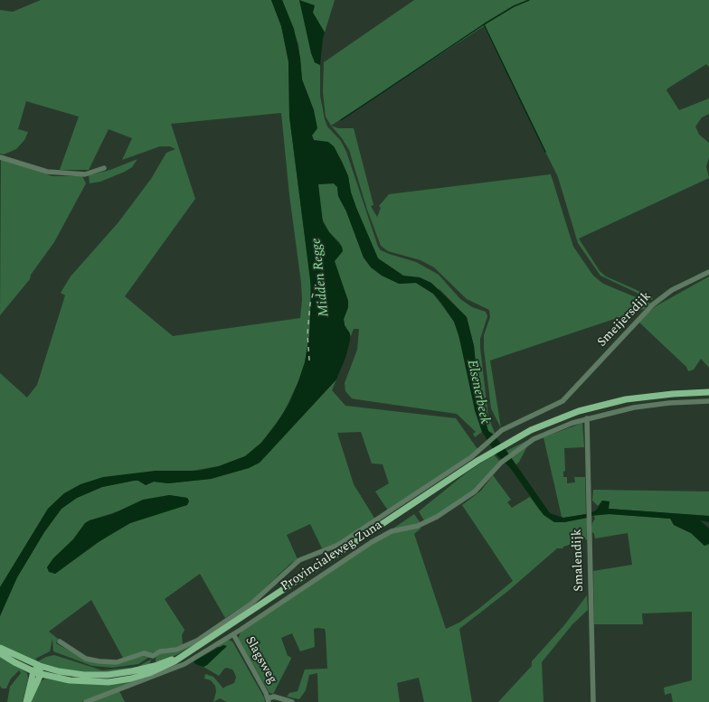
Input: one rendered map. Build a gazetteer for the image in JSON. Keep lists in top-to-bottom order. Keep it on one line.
{"streets":{"main road":["Provincialeweg Zuna"],"street":["Smeijersdijk","Smalendijk","Slagsweg"]},"crossings":[["Smeijersdijk","Provincialeweg Zuna"],["Provincialeweg Zuna","Smalendijk"],["Provincialeweg Zuna","Slagsweg"]],"water":["Midden Regge","Elsenerbeek"]}
